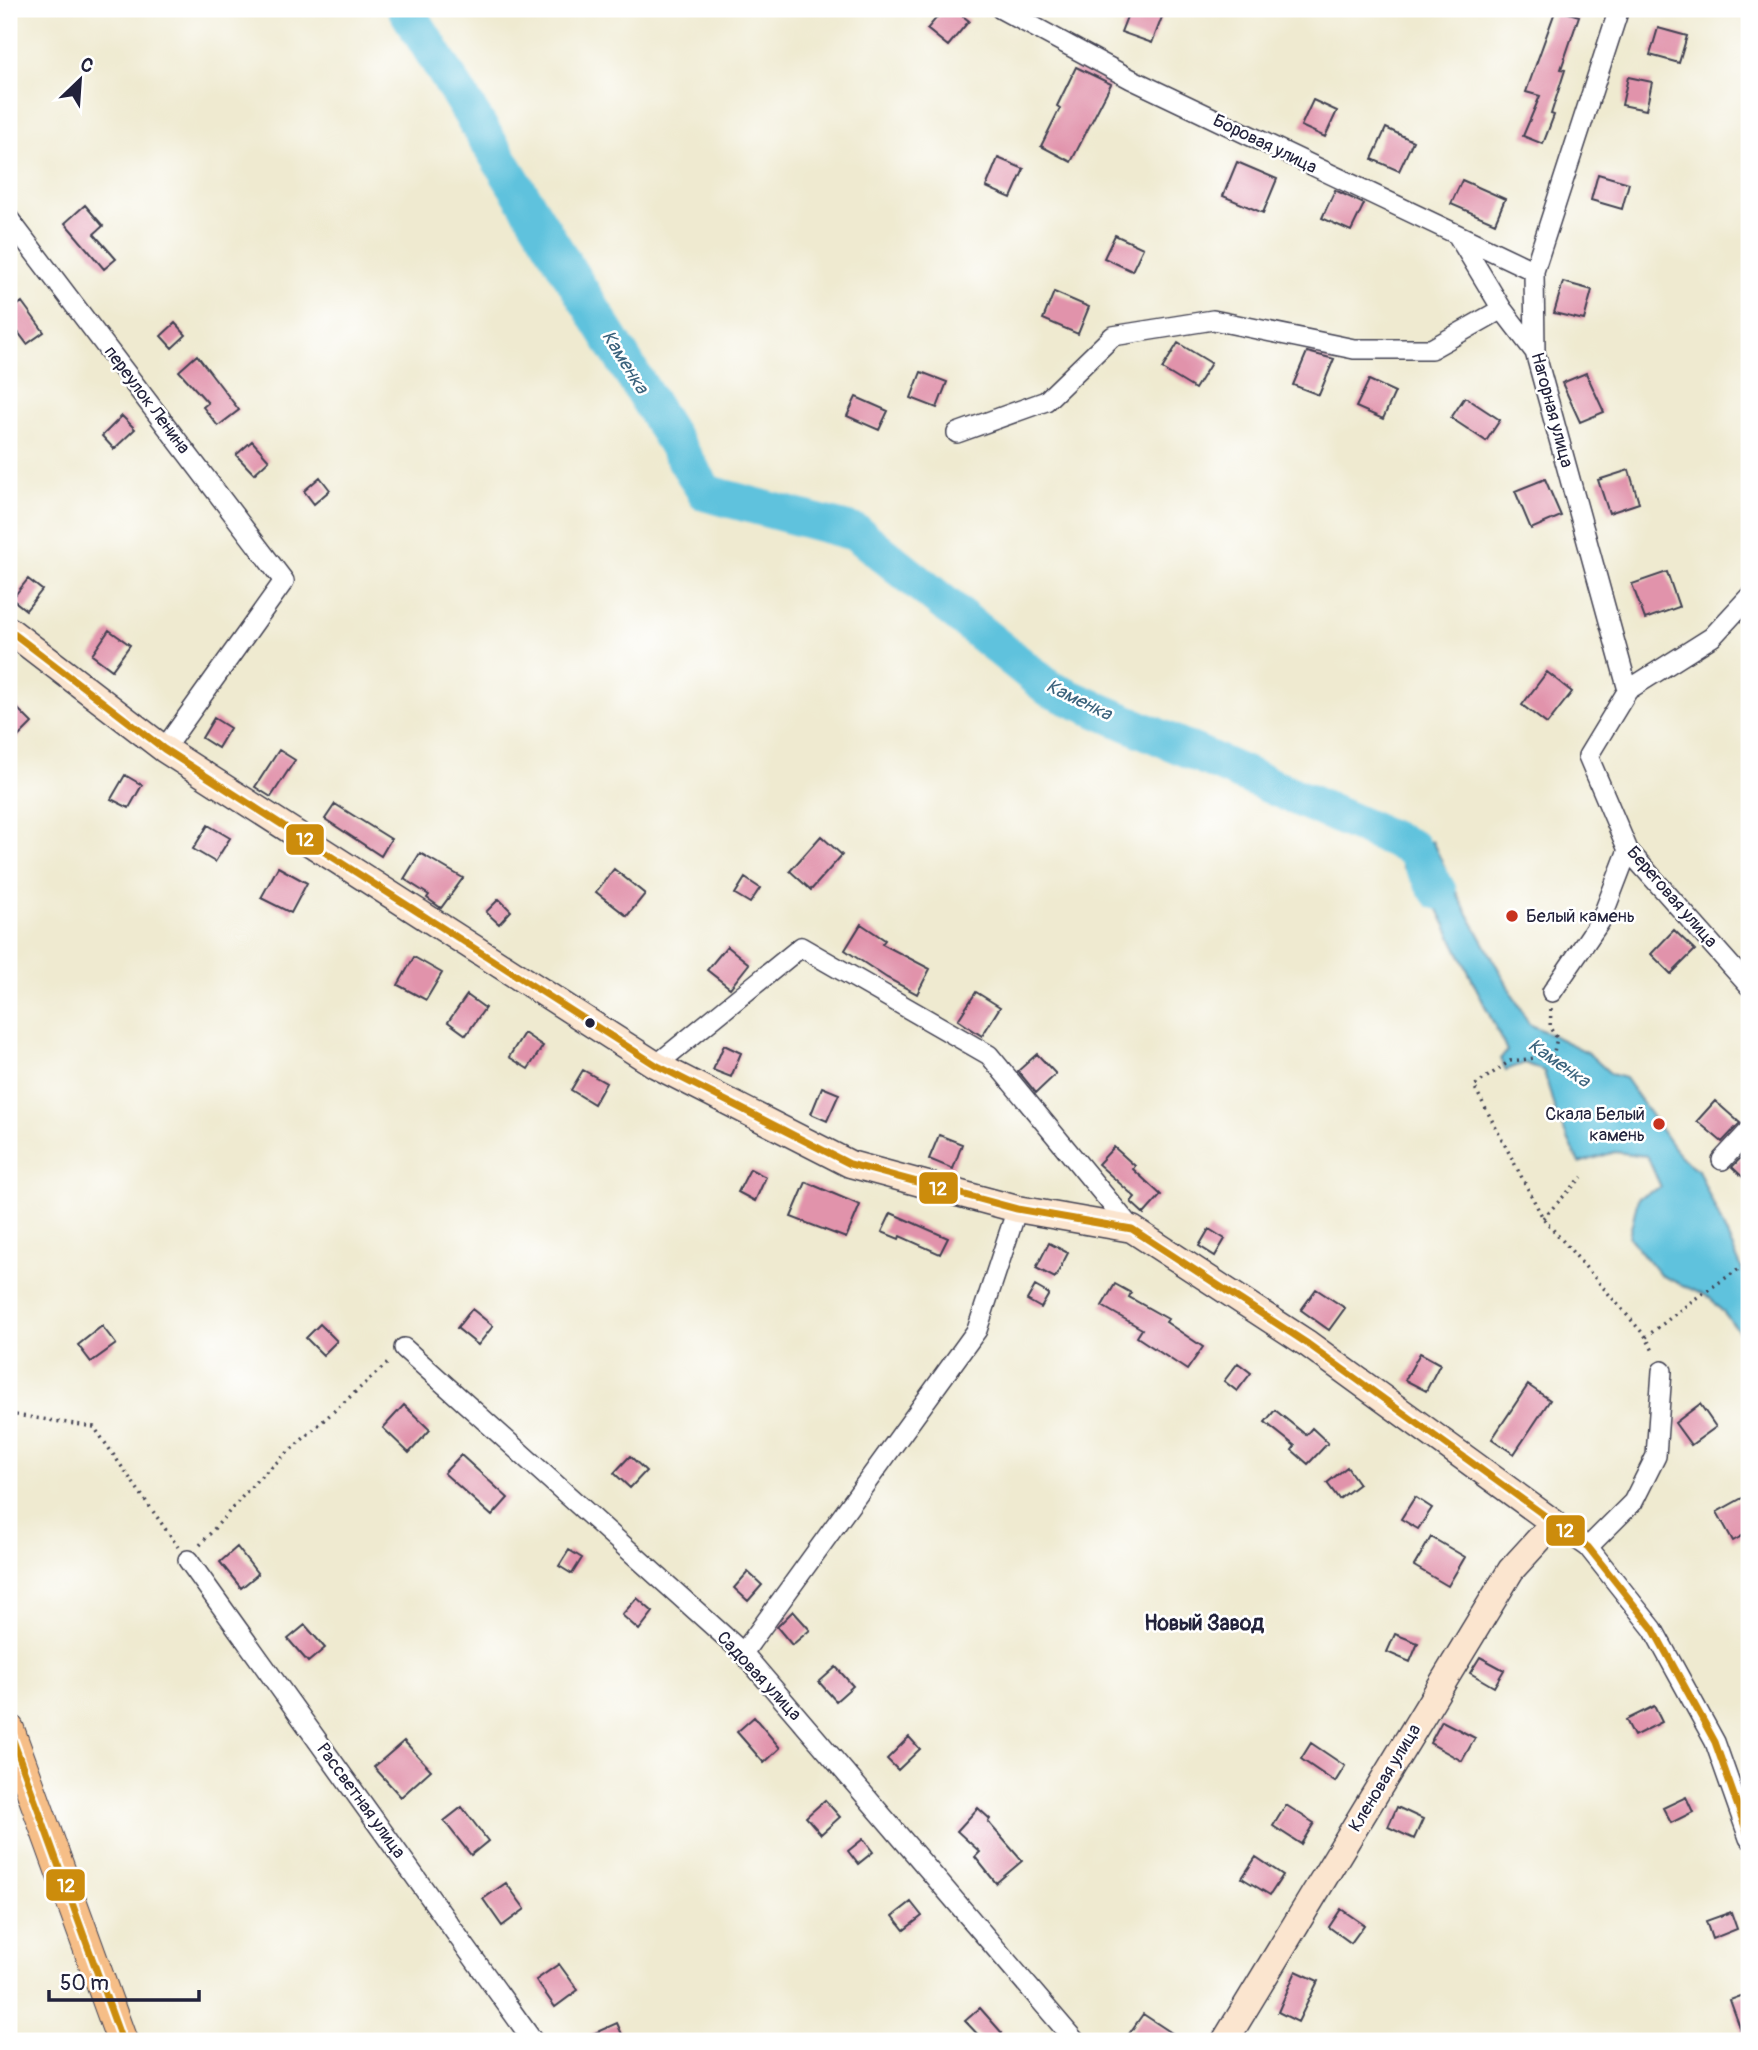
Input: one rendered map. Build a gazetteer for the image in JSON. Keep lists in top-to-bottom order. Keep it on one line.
{"streets":{"street":["Боровая улица","переулок Ленина","Нагорная улица","Береговая улица","Садовая улица","Кленовая улица","Рассветная улица"]},"crossings":[["Боровая улица","Нагорная улица"],["Нагорная улица","Береговая улица"]],"districts":["Новый Завод"],"water":["Каменка"],"places":["Белый камень","Скала Белый камень"],"lines":["transit line 12"],"scale_bar":"50 m","north":"top right"}
